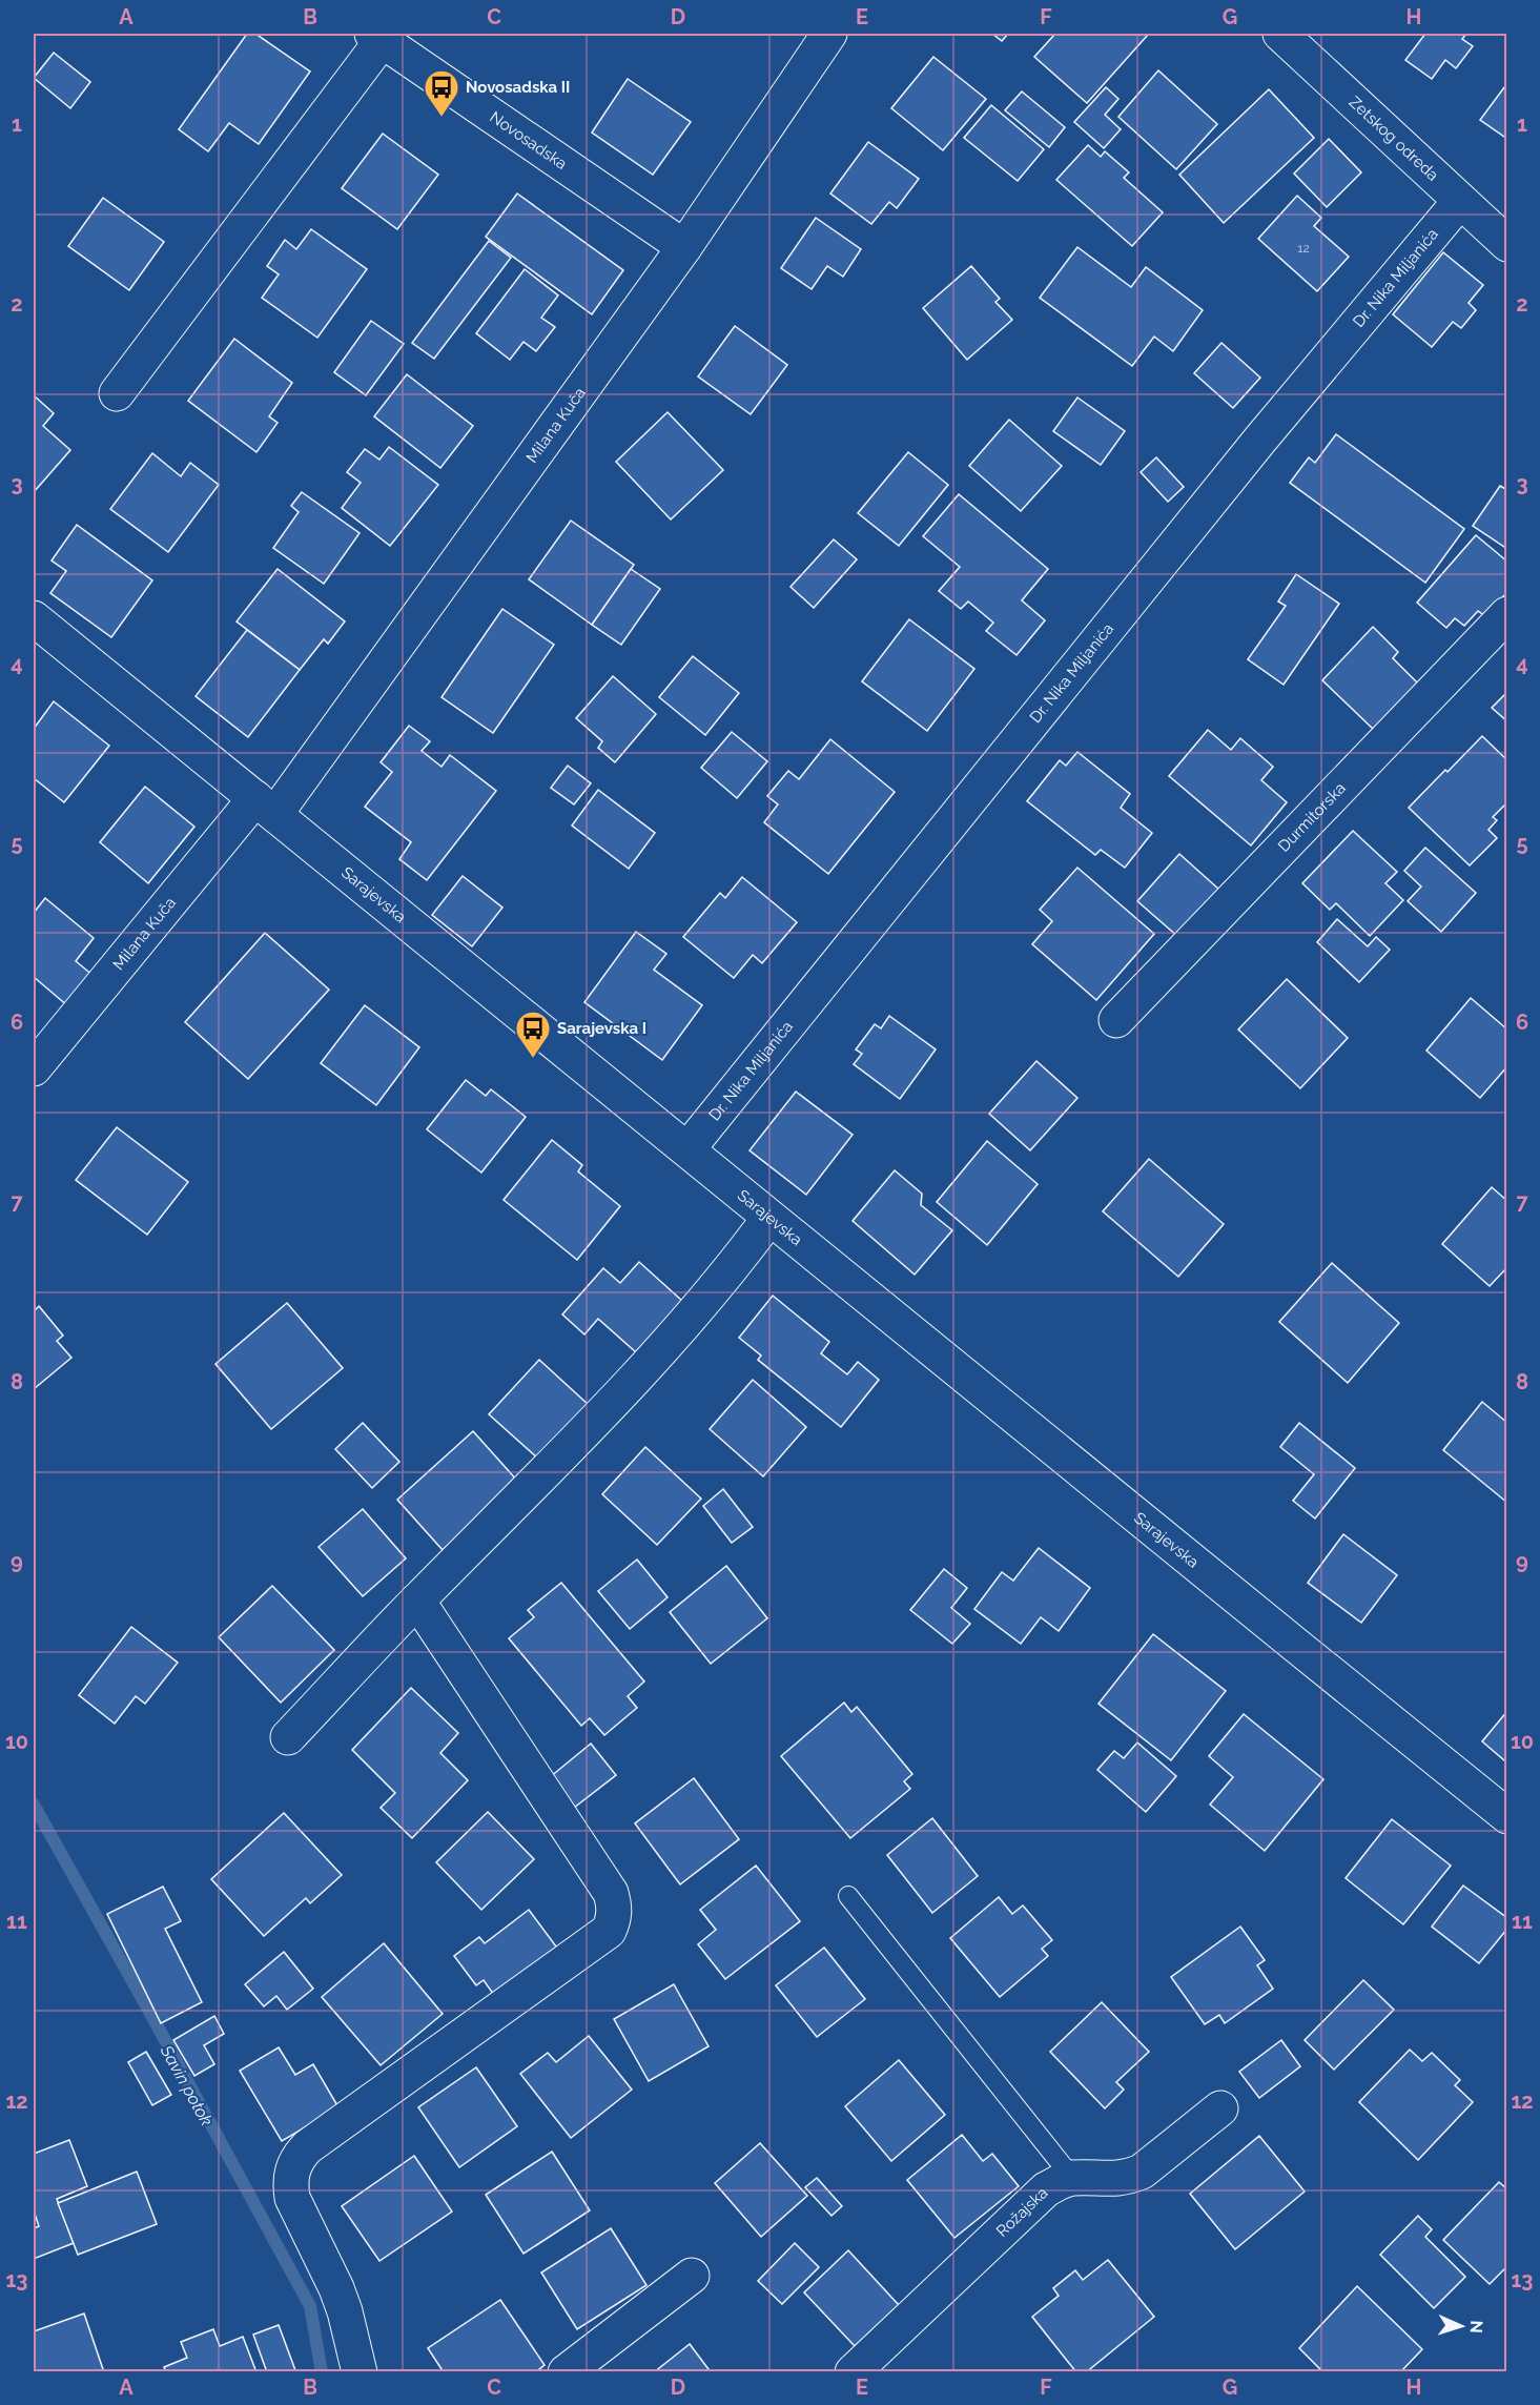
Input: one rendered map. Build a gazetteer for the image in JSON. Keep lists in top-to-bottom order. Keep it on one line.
{"streets":{"street":["Zetskog odreda","Novosadska","Dr. Nika Miljanića","Milana Kuča","Durmitorska","Sarajevska","Rožajska"]},"crossings":[["Zetskog odreda","Dr. Nika Miljanića"],["Novosadska","Milana Kuča"],["Dr. Nika Miljanića","Sarajevska"],["Milana Kuča","Sarajevska"]],"water":["Savin potok"],"places":{"bus stop":["Novosadska II","Sarajevska I"]},"house_numbers":["12"],"north":"right","grid":{"columns":["A","B","C","D","E","F","G","H"],"rows":["1","2","3","4","5","6","7","8","9","10","11","12","13"]}}
